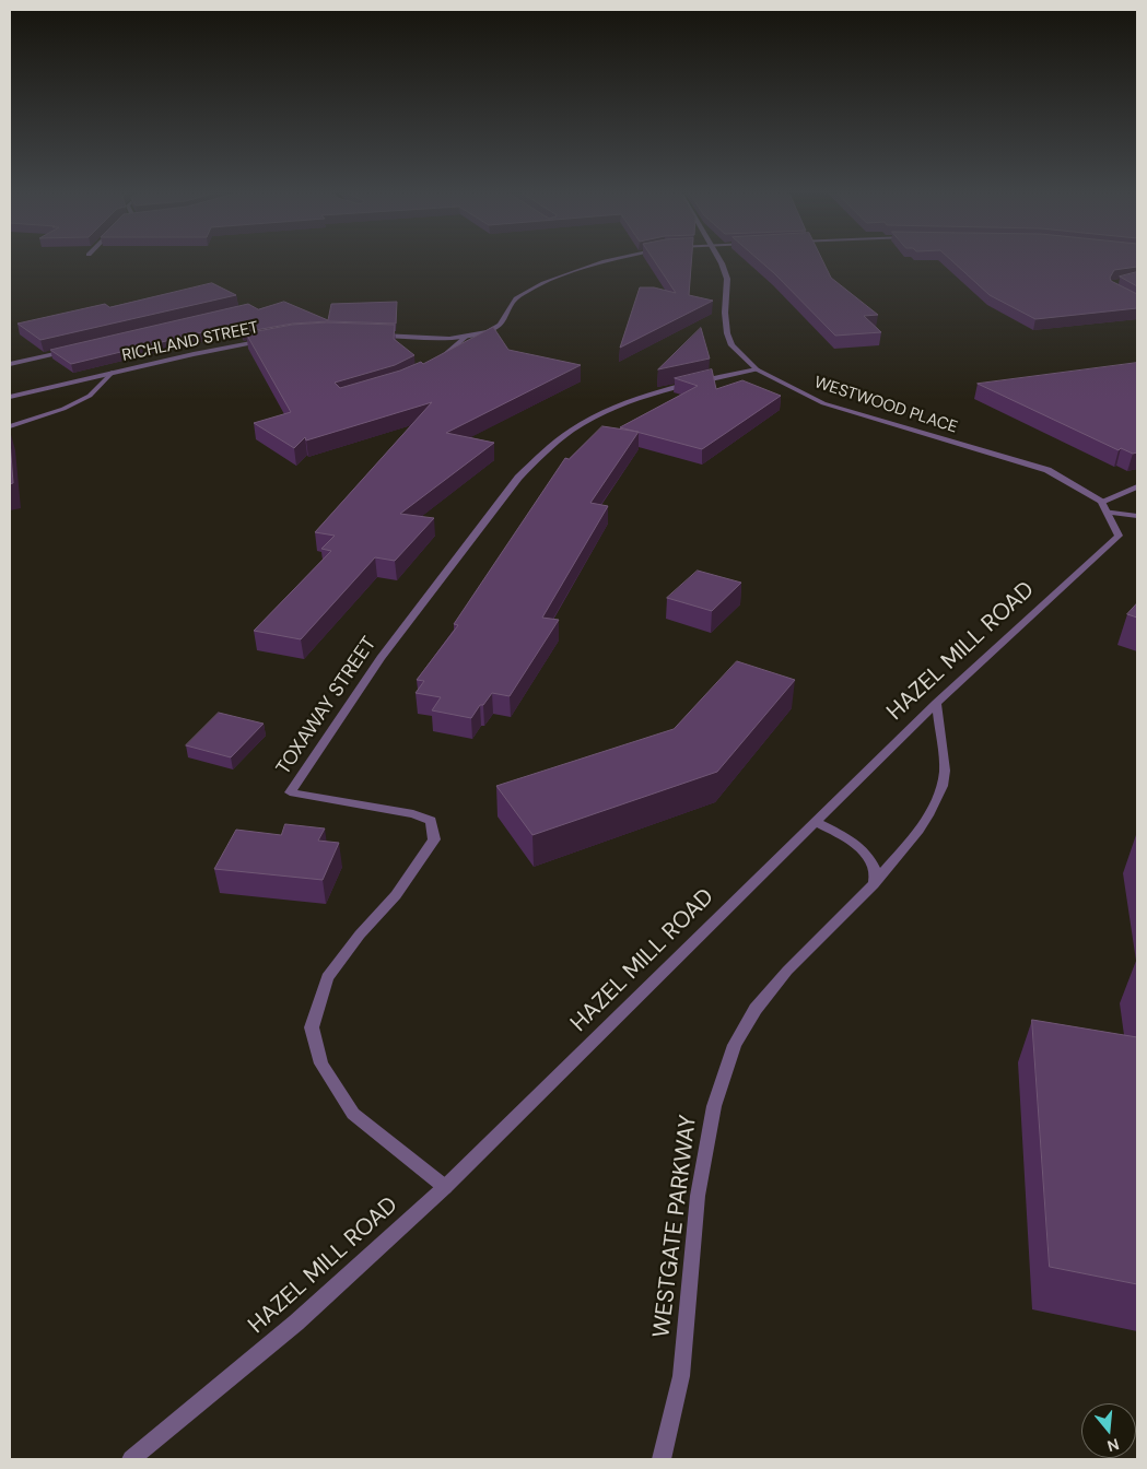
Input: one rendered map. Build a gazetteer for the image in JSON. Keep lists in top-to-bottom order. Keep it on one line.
{"streets":{"street":["RICHLAND STREET","WESTWOOD PLACE","HAZEL MILL ROAD","TOXAWAY STREET","WESTGATE PARKWAY"]},"crossings":[["WESTWOOD PLACE","HAZEL MILL ROAD"],["WESTWOOD PLACE","TOXAWAY STREET"],["HAZEL MILL ROAD","TOXAWAY STREET"],["HAZEL MILL ROAD","WESTGATE PARKWAY"]],"north":"bottom"}
